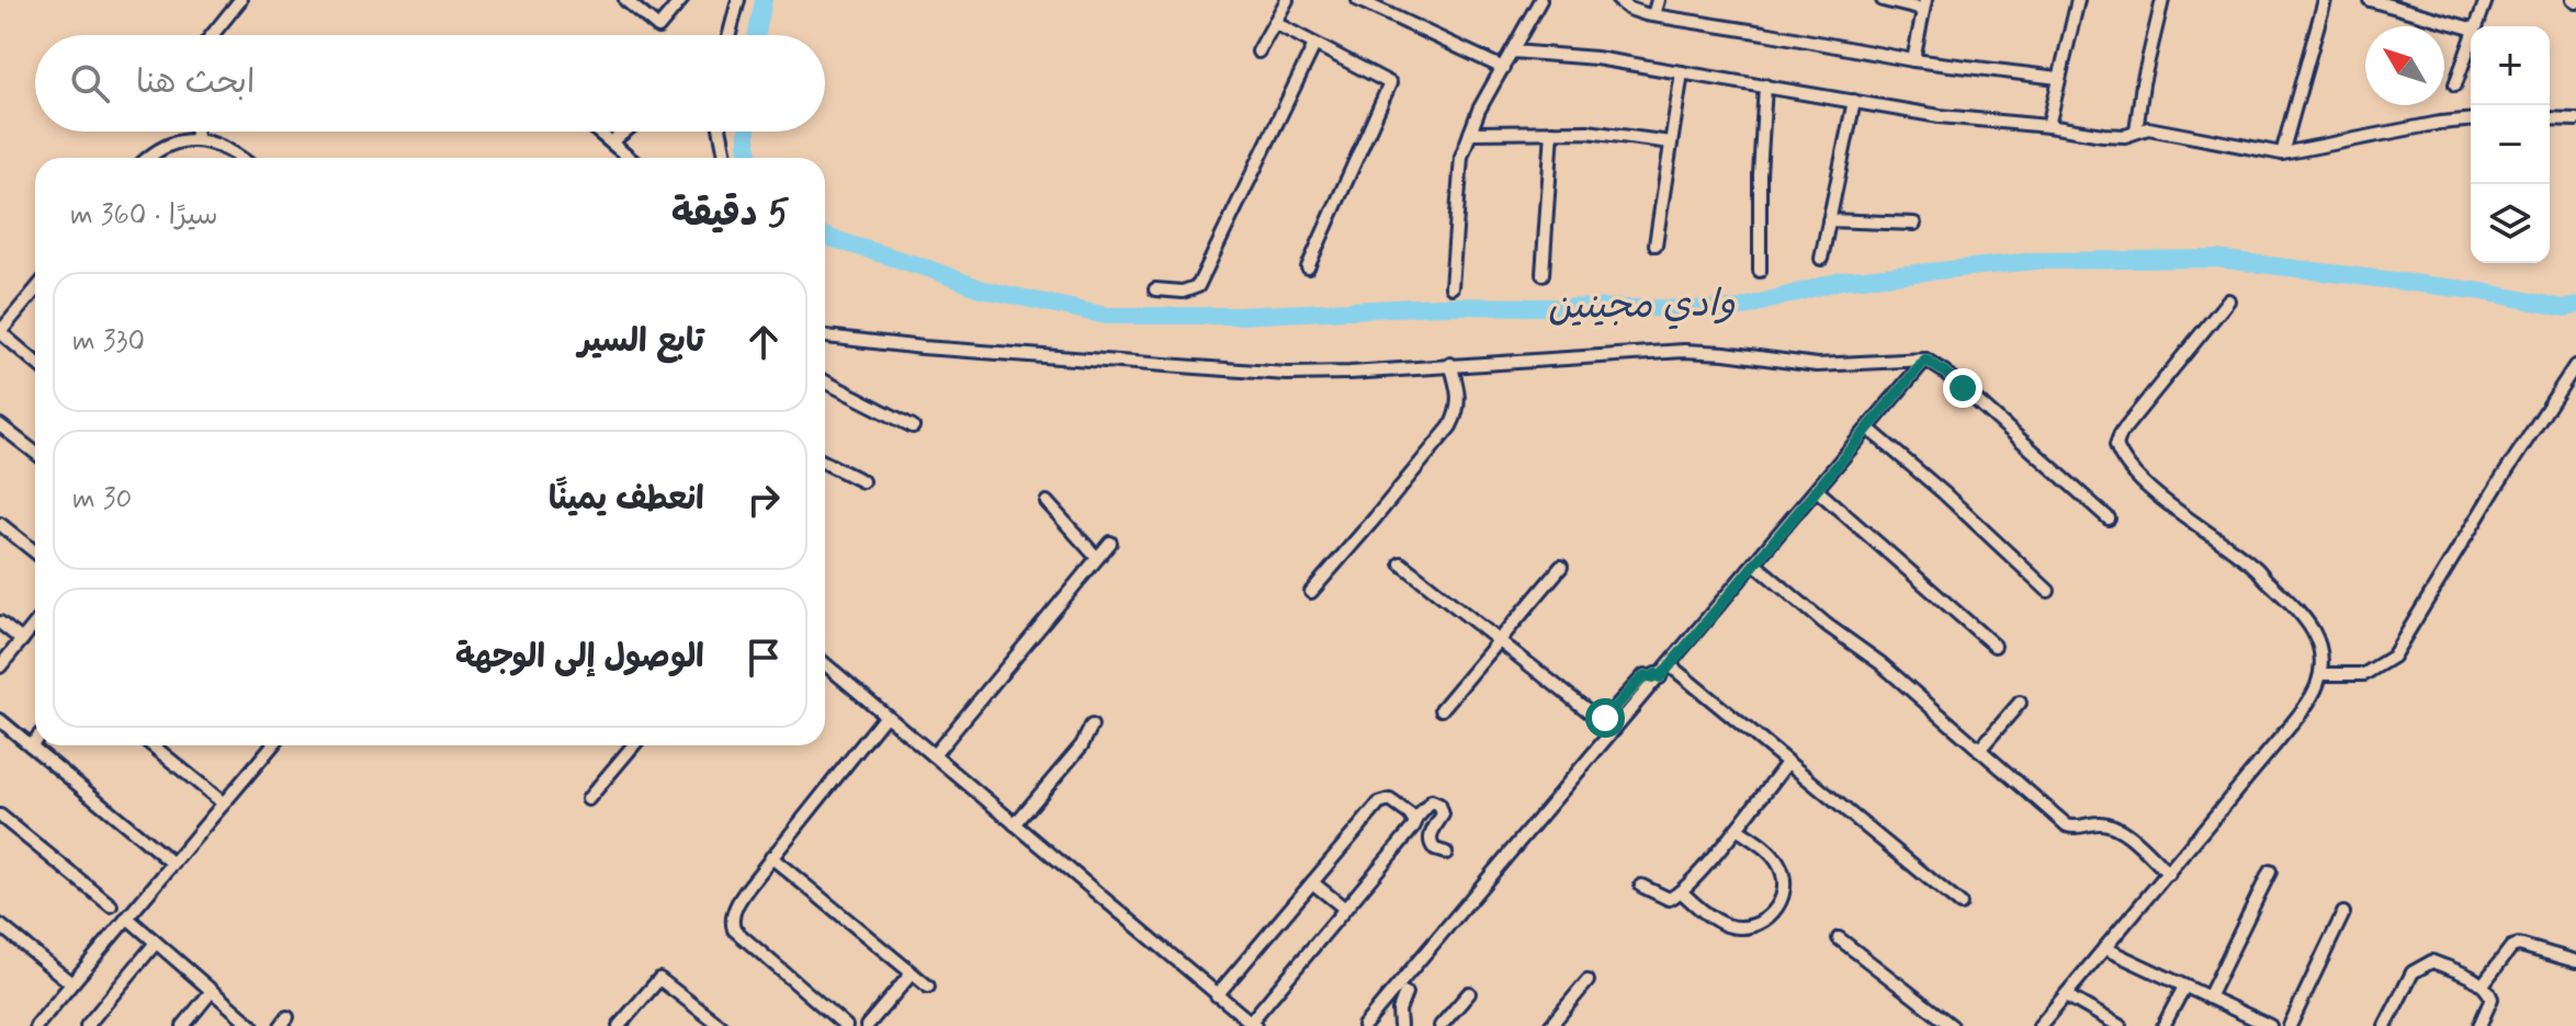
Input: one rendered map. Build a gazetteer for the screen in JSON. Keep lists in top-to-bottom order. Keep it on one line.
{"water":["وادي مجينين"],"north":"top left","page":{"map_buttons":["+","−"],"search":"ابحث هنا","heading":["5 دقيقة","سيرًا · 360 m"],"list":[["تابع السير","330 m"],["انعطف يمينًا","30 m"],"الوصول إلى الوجهة"]}}
